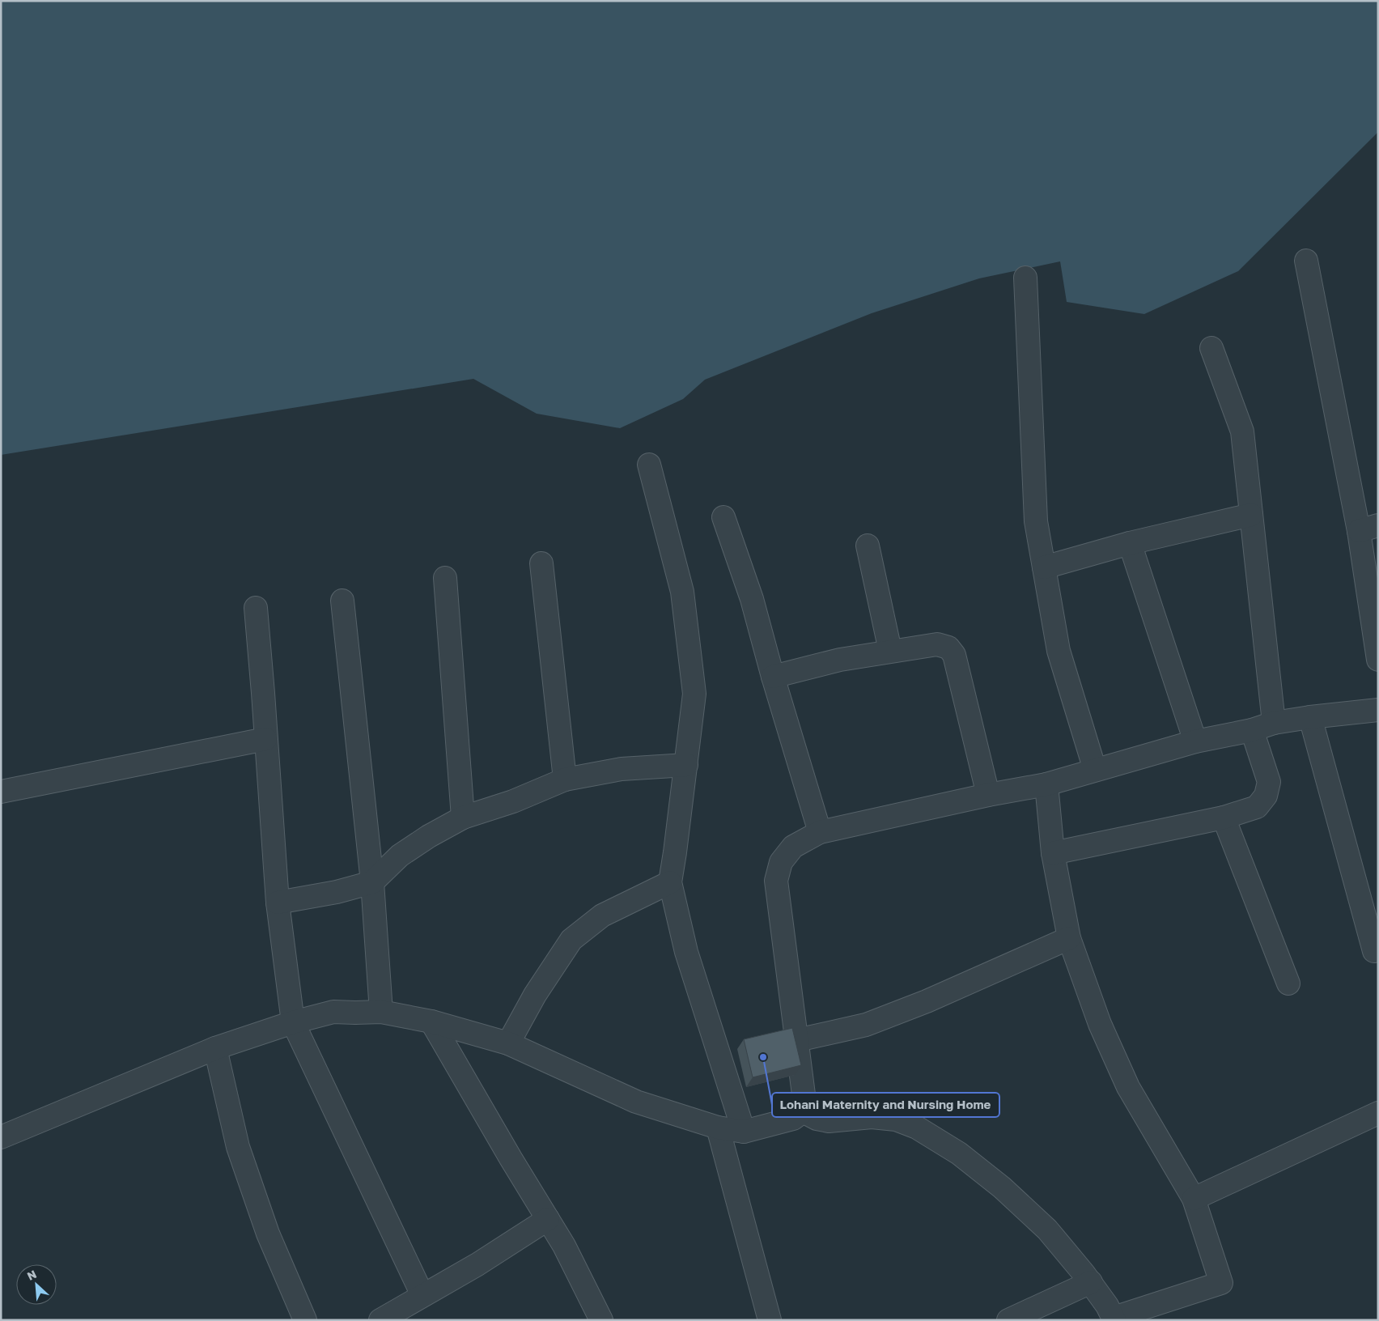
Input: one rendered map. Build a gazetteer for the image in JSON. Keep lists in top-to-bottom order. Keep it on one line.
{"places":["Lohani Maternity and Nursing Home"],"north":"top left"}
